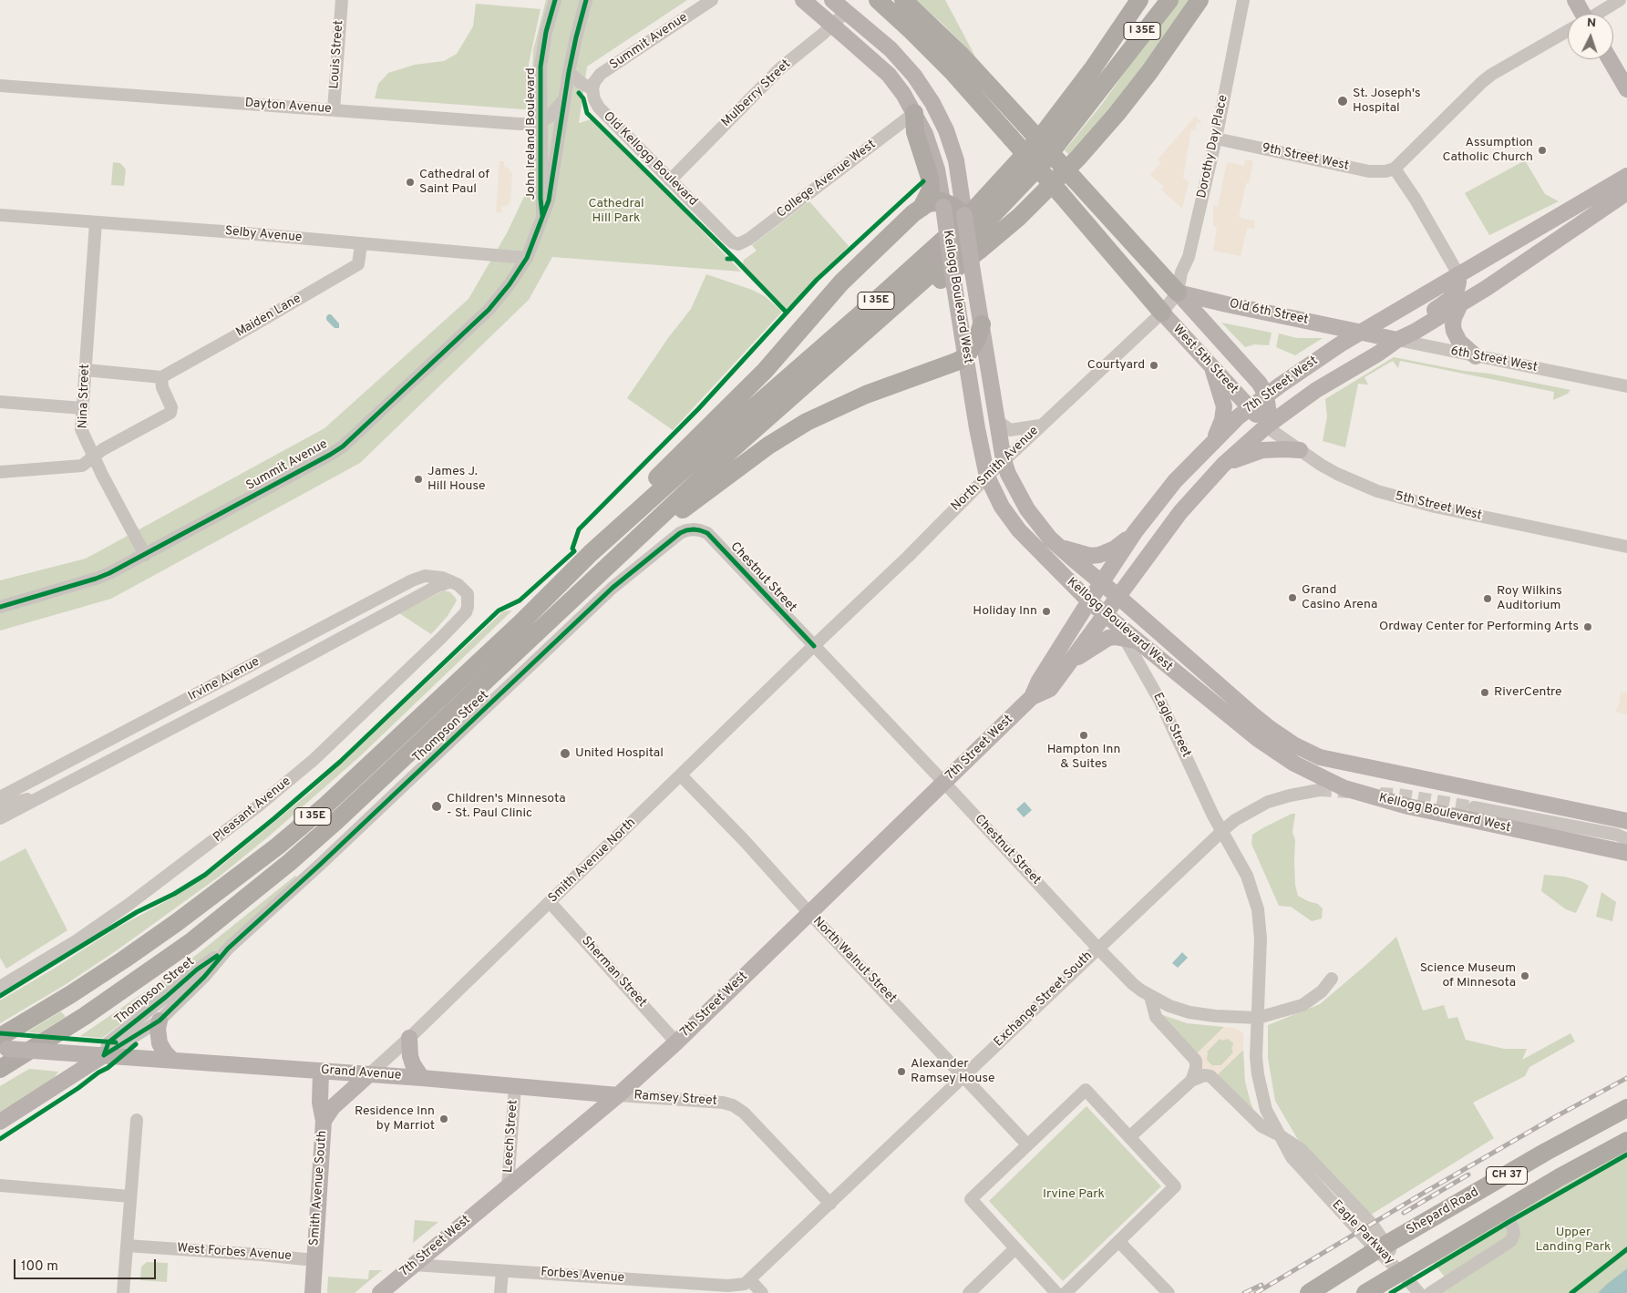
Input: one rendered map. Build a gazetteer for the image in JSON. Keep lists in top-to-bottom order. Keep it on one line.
{"streets":{"highway":["I 35E","CH 37","Shepard Road"],"main road":["Kellogg Boulevard West","Old 6th Street","West 5th Street","6th Street West","7th Street West","Grand Avenue","Smith Avenue South"],"street":["Summit Avenue","Louis Street","Mulberry Street","Dayton Avenue","John Ireland Boulevard","Dorothy Day Place","9th Street West","Old Kellogg Boulevard","College Avenue West","Selby Avenue","Maiden Lane","Nina Street","North Smith Avenue","5th Street West","Chestnut Street","Irvine Avenue","Eagle Street","Thompson Street","Pleasant Avenue","Smith Avenue North","North Walnut Street","Sherman Street","Exchange Street South","Ramsey Street","Leech Street","Eagle Parkway","West Forbes Avenue","Forbes Avenue"]},"crossings":[["Summit Avenue","John Ireland Boulevard"],["Summit Avenue","Old Kellogg Boulevard"],["Summit Avenue","Selby Avenue"],["Summit Avenue","Nina Street"],["Louis Street","Dayton Avenue"],["Mulberry Street","Old Kellogg Boulevard"],["Mulberry Street","Kellogg Boulevard West"],["Dayton Avenue","John Ireland Boulevard"],["John Ireland Boulevard","Selby Avenue"],["Dorothy Day Place","9th Street West"],["Dorothy Day Place","Old 6th Street"],["Dorothy Day Place","West 5th Street"],["Dorothy Day Place","North Smith Avenue"],["Old Kellogg Boulevard","College Avenue West"],["College Avenue West","Kellogg Boulevard West"],["Selby Avenue","Maiden Lane"],["Selby Avenue","Nina Street"],["Kellogg Boulevard West","7th Street West"],["Kellogg Boulevard West","North Smith Avenue"],["Kellogg Boulevard West","Eagle Street"],["Old 6th Street","West 5th Street"],["Old 6th Street","6th Street West"],["Old 6th Street","7th Street West"],["Old 6th Street","North Smith Avenue"],["West 5th Street","7th Street West"],["West 5th Street","North Smith Avenue"],["West 5th Street","5th Street West"],["6th Street West","7th Street West"],["7th Street West","5th Street West"],["7th Street West","Chestnut Street"],["7th Street West","North Walnut Street"],["7th Street West","Sherman Street"],["7th Street West","Grand Avenue"],["7th Street West","Ramsey Street"],["7th Street West","Leech Street"],["7th Street West","Forbes Avenue"],["North Smith Avenue","Chestnut Street"],["North Smith Avenue","Smith Avenue North"],["Chestnut Street","Thompson Street"],["Chestnut Street","Smith Avenue North"],["Chestnut Street","Exchange Street South"],["Chestnut Street","Eagle Parkway"],["Irvine Avenue","Pleasant Avenue"],["Eagle Street","Exchange Street South"],["Eagle Street","Eagle Parkway"],["Thompson Street","Grand Avenue"],["Smith Avenue North","North Walnut Street"],["Smith Avenue North","Sherman Street"],["Smith Avenue North","Grand Avenue"],["Smith Avenue North","Smith Avenue South"],["North Walnut Street","Exchange Street South"],["Exchange Street South","Ramsey Street"],["Exchange Street South","Eagle Parkway"],["Exchange Street South","Forbes Avenue"],["Grand Avenue","Ramsey Street"],["Grand Avenue","Leech Street"],["Grand Avenue","Smith Avenue South"],["CH 37","Eagle Parkway"],["Smith Avenue South","West Forbes Avenue"],["Shepard Road","Eagle Parkway"]],"parks":["Cathedral Hill Park","Irvine Park","Upper Landing Park"],"places":["St. Joseph's Hospital","Assumption Catholic Church","Cathedral of Saint Paul","Courtyard","James J. Hill House","Grand Casino Arena","Roy Wilkins Auditorium","Holiday Inn","Ordway Center for Performing Arts","RiverCentre","Hampton Inn & Suites","United Hospital","Children's Minnesota - St. Paul Clinic","Science Museum of Minnesota","Alexander Ramsey House","Residence Inn by Marriot"],"scale_bar":"100 m","north":"top"}
